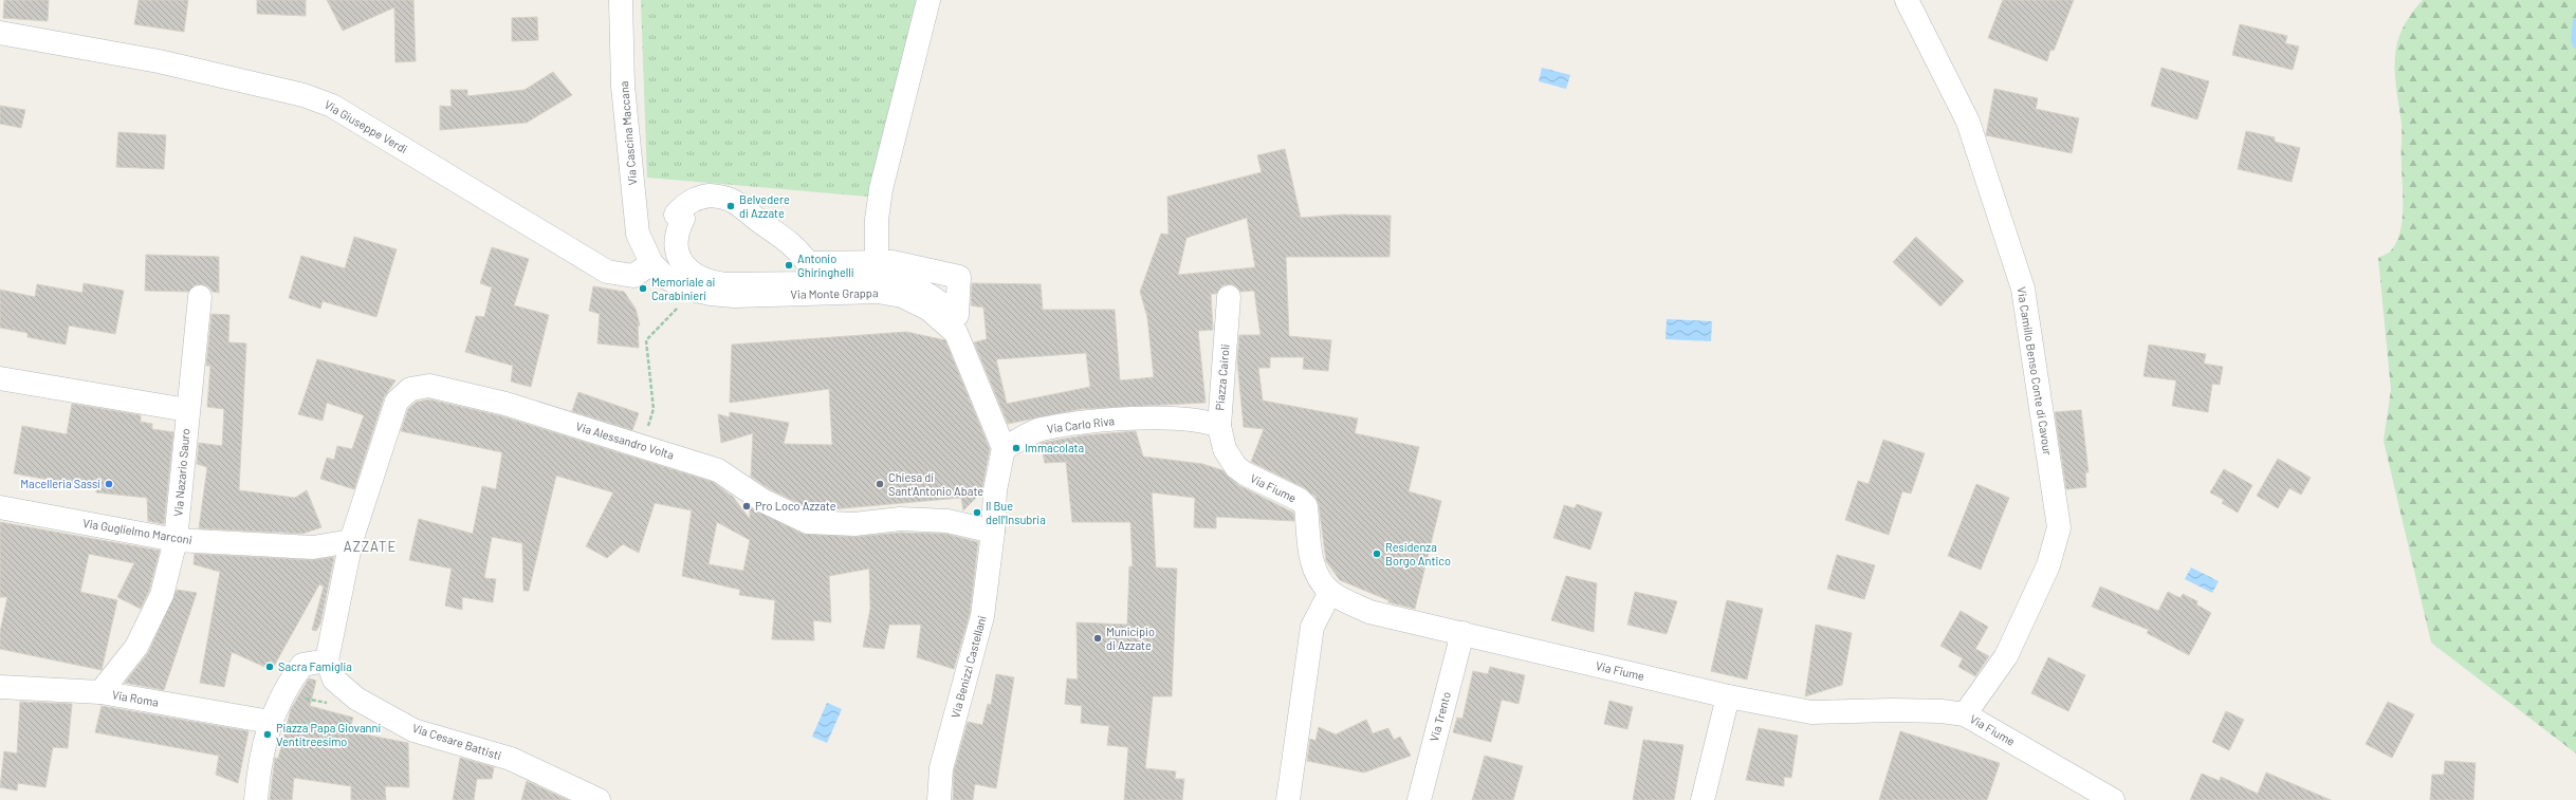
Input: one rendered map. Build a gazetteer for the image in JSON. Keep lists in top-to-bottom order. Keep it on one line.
{"streets":{"street":["Via Giuseppe Verdi","Via Cascina Maccana","Via Monte Grappa","Via Camillo Benso Conte di Cavour","Piazza Cairoli","Via Carlo Riva","Via Alessandro Volta","Via Nazario Sauro","Via Fiume","Via Guglielmo Marconi","Via Benizzi Castellani","Via Roma","Via Trento","Via Cesare Battisti"]},"crossings":[["Via Giuseppe Verdi","Via Cascina Maccana"],["Via Giuseppe Verdi","Via Monte Grappa"],["Via Cascina Maccana","Via Monte Grappa"],["Via Monte Grappa","Via Carlo Riva"],["Via Camillo Benso Conte di Cavour","Via Fiume"],["Piazza Cairoli","Via Carlo Riva"],["Piazza Cairoli","Via Fiume"],["Via Alessandro Volta","Via Guglielmo Marconi"],["Via Alessandro Volta","Via Benizzi Castellani"],["Via Nazario Sauro","Via Guglielmo Marconi"],["Via Nazario Sauro","Via Roma"],["Via Fiume","Via Trento"]],"districts":["AZZATE"],"places":["Belvedere di Azzate","Antonio Ghiringhelli","Memoriale ai Carabinieri","Immacolata","Macelleria Sassi","Chiesa di Sant'Antonio Abate","Pro Loco Azzate","Il Bue dell'Insubria","Residenza Borgo Antico","Municipio di Azzate","Sacra Famiglia","Piazza Papa Giovanni Ventitreesimo"]}
